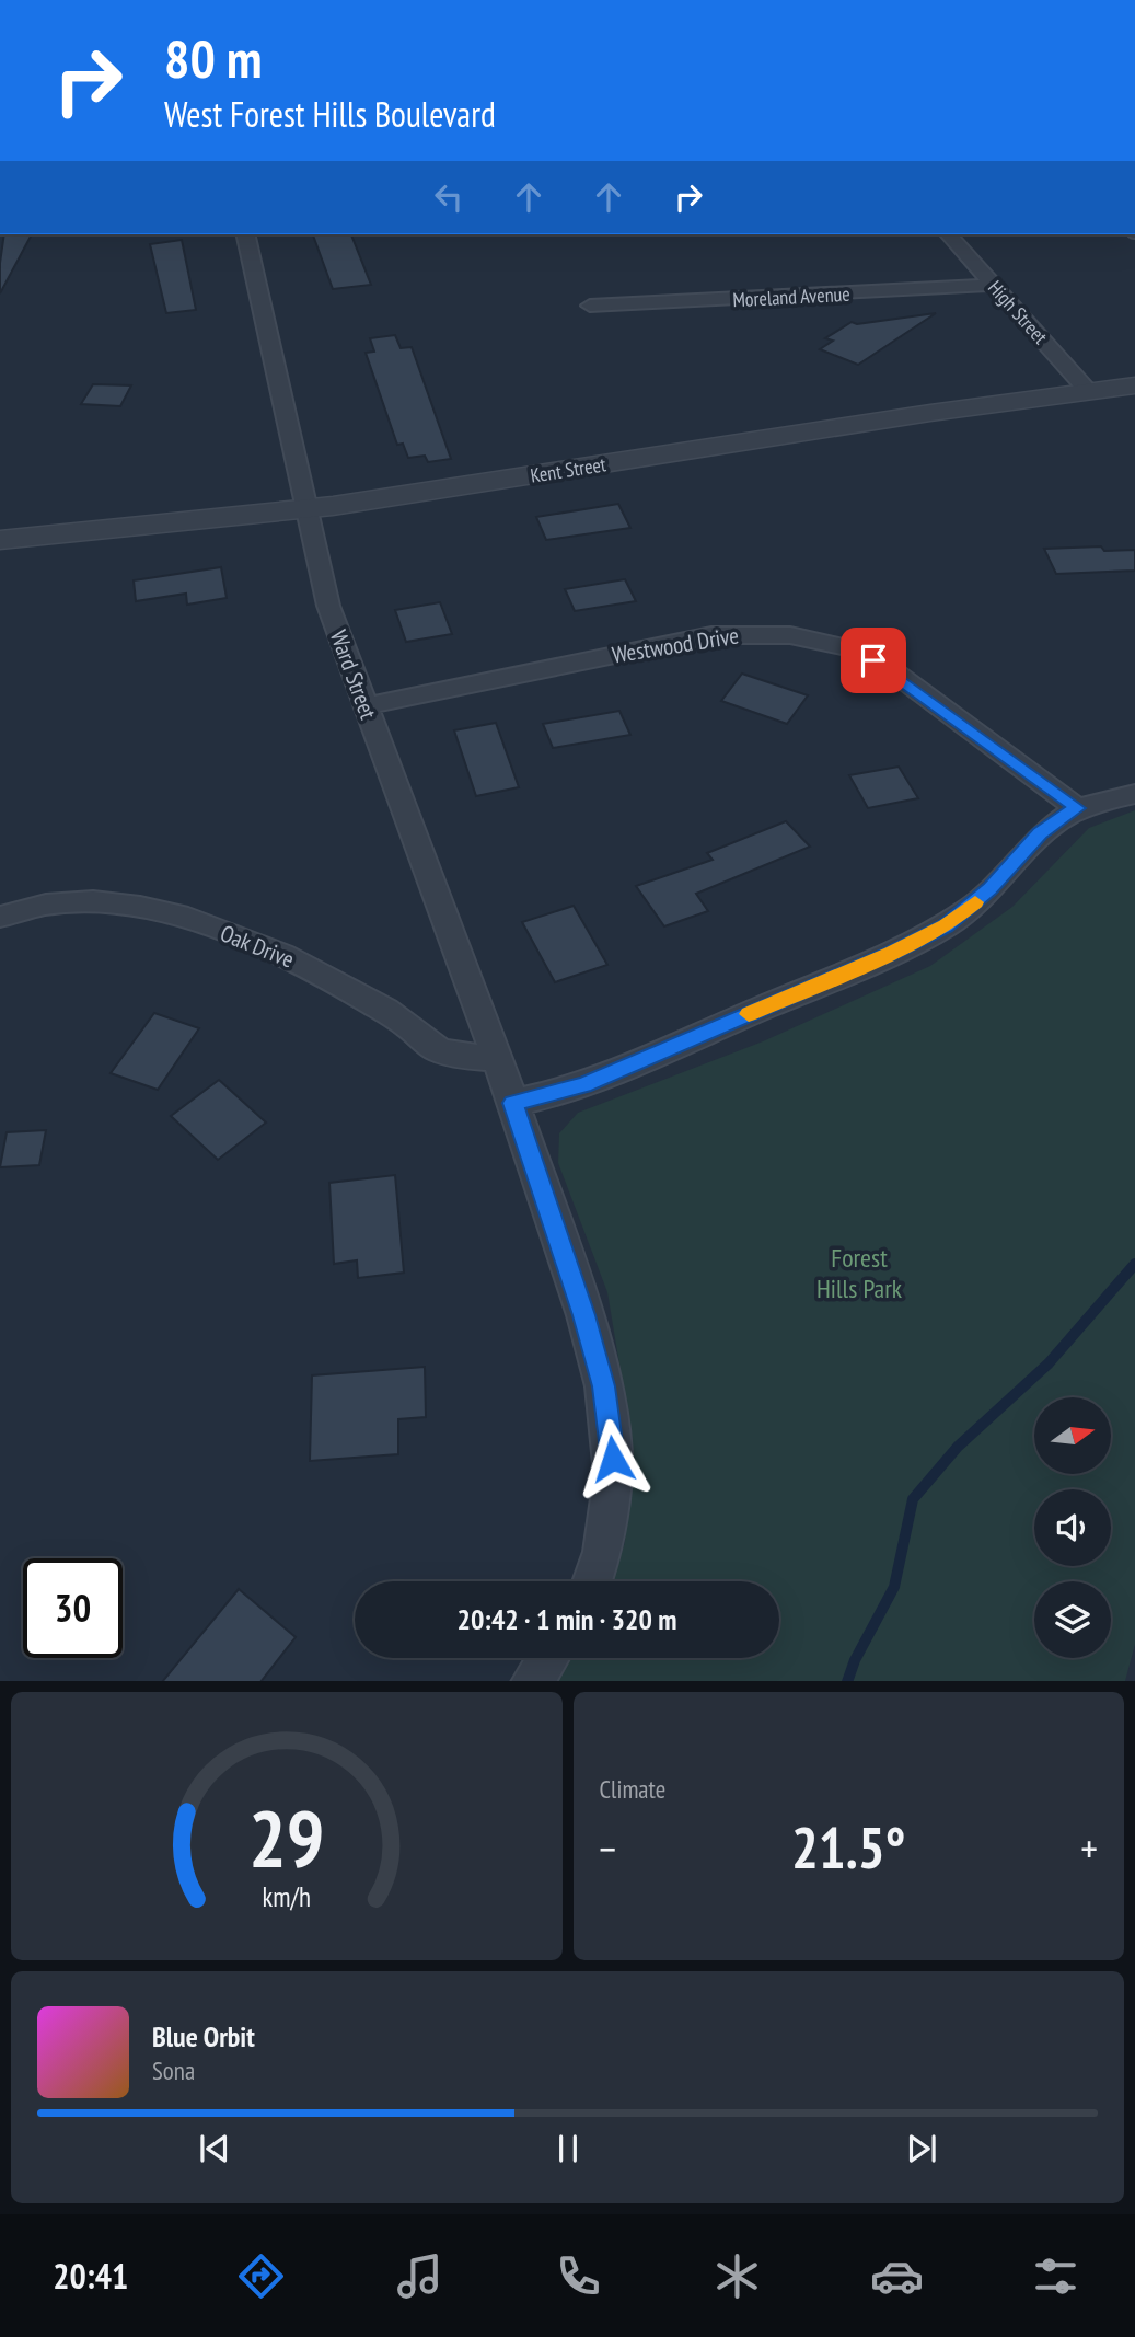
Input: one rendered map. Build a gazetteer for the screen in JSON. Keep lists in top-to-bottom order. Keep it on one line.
{"streets":{"street":["Moreland Avenue","High Street","Kent Street","Westwood Drive","Ward Street","Oak Drive"]},"crossings":[["Moreland Avenue","High Street"],["High Street","Kent Street"],["Kent Street","Ward Street"],["Westwood Drive","Ward Street"],["Ward Street","Oak Drive"]],"parks":["Forest Hills Park"],"north":"right","page":{"turn":["80 m","West Forest Hills Boulevard"],"limit":"30","trip":"20:42 · 1 min · 320 m","tile":"Climate","heat":["−","21.5°","+"],"song":["Blue Orbit","Sona"],"tabs":"20:41","gauge":["29","km/h"]}}
